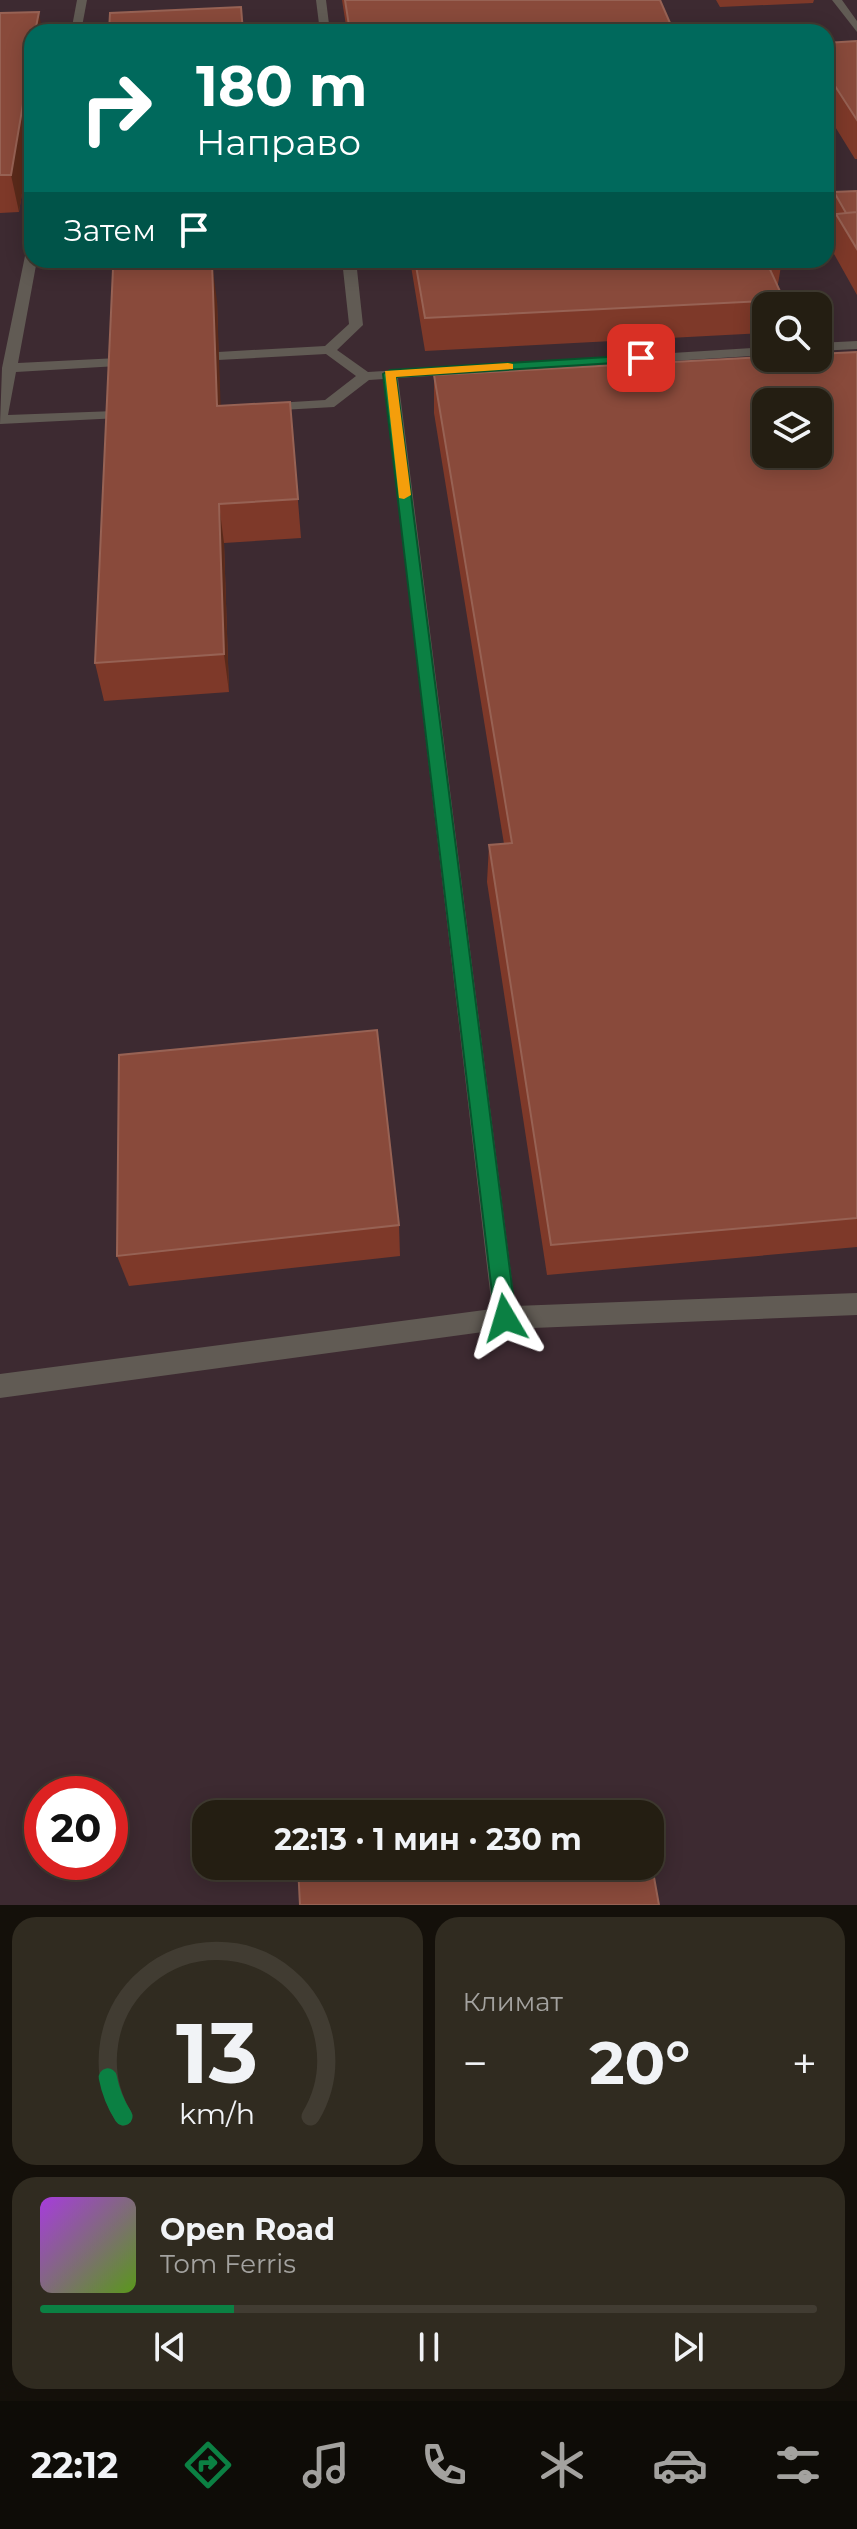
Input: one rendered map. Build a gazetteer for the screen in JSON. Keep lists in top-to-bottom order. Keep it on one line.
{"page":{"turn":["180 m","Направо"],"then":"Затем","limit":"20","trip":"22:13 · 1 мин · 230 m","tile":"Климат","heat":["−","20°","+"],"song":["Open Road","Tom Ferris"],"tabs":"22:12","gauge":["13","km/h"]}}
